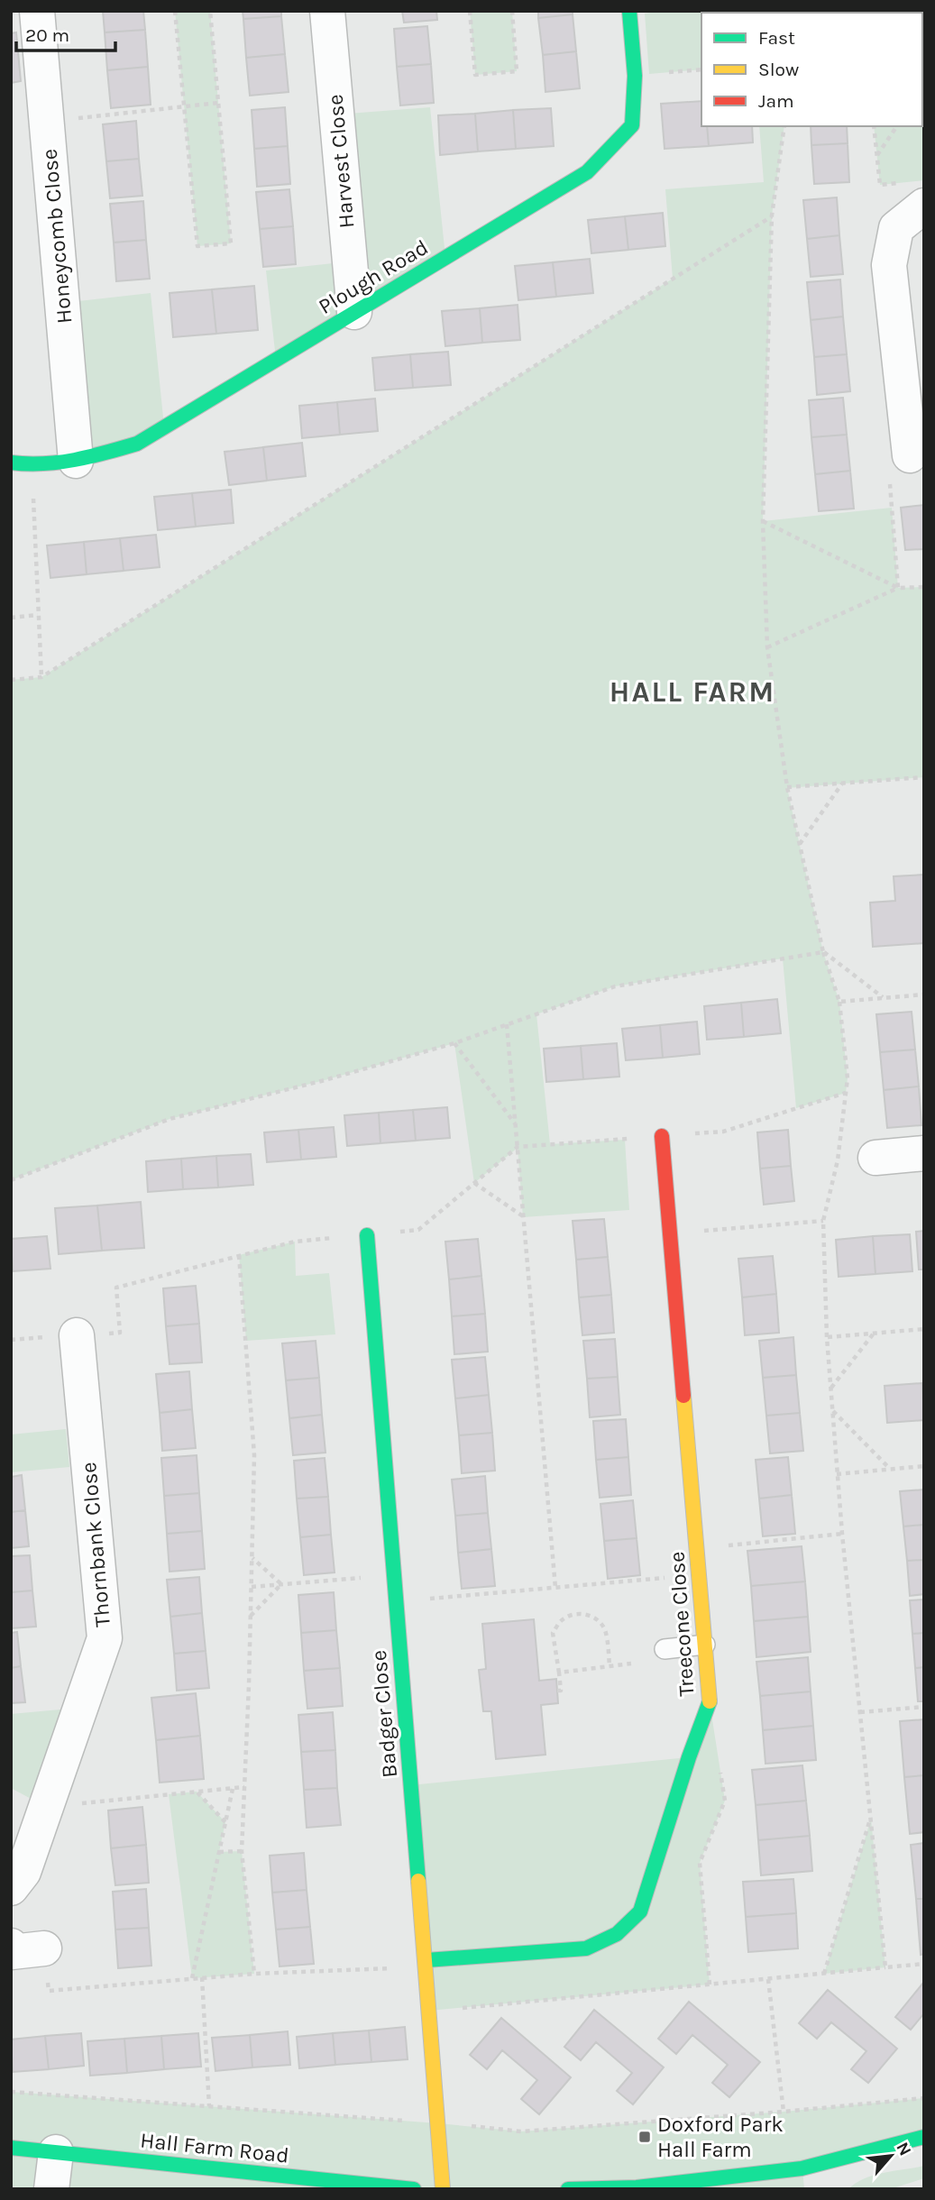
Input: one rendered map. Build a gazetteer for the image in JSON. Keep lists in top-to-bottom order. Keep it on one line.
{"streets":{"street":["Harvest Close","Honeycomb Close","Plough Road","Thornbank Close","Treecone Close","Badger Close","Hall Farm Road"]},"crossings":[["Harvest Close","Plough Road"],["Honeycomb Close","Plough Road"],["Treecone Close","Badger Close"]],"districts":["HALL FARM"],"places":{"transit":["Doxford Park Hall Farm"]},"legend":["Fast","Slow","Jam"],"scale_bar":"20 m","north":"top right"}
